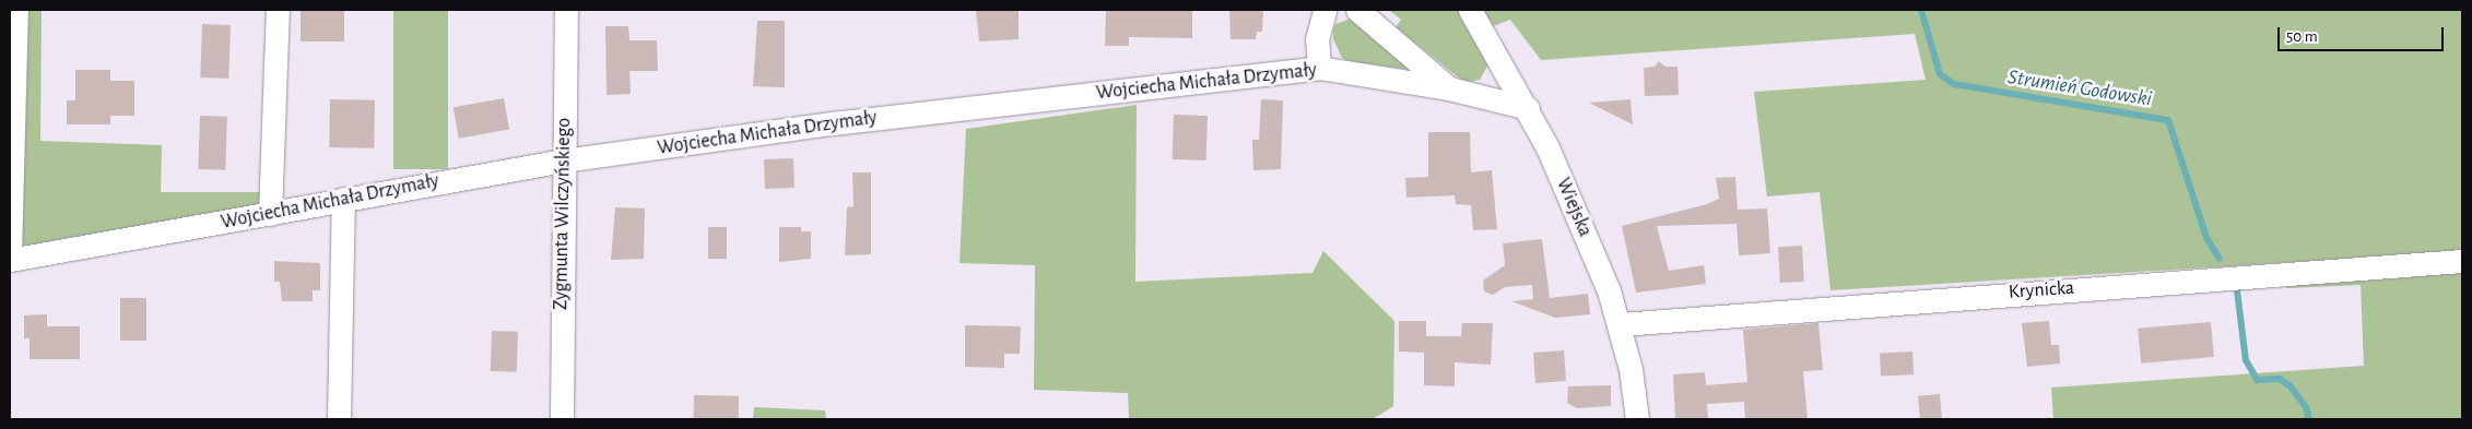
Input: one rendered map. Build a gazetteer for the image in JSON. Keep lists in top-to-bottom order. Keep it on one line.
{"streets":{"street":["Wojciecha Michała Drzymały","Wiejska","Zygmunta Wilczyńskiego","Krynicka"]},"crossings":[["Wojciecha Michała Drzymały","Wiejska"],["Wojciecha Michała Drzymały","Zygmunta Wilczyńskiego"],["Wiejska","Krynicka"]],"water":["Strumień Godowski"],"scale_bar":"50 m"}
